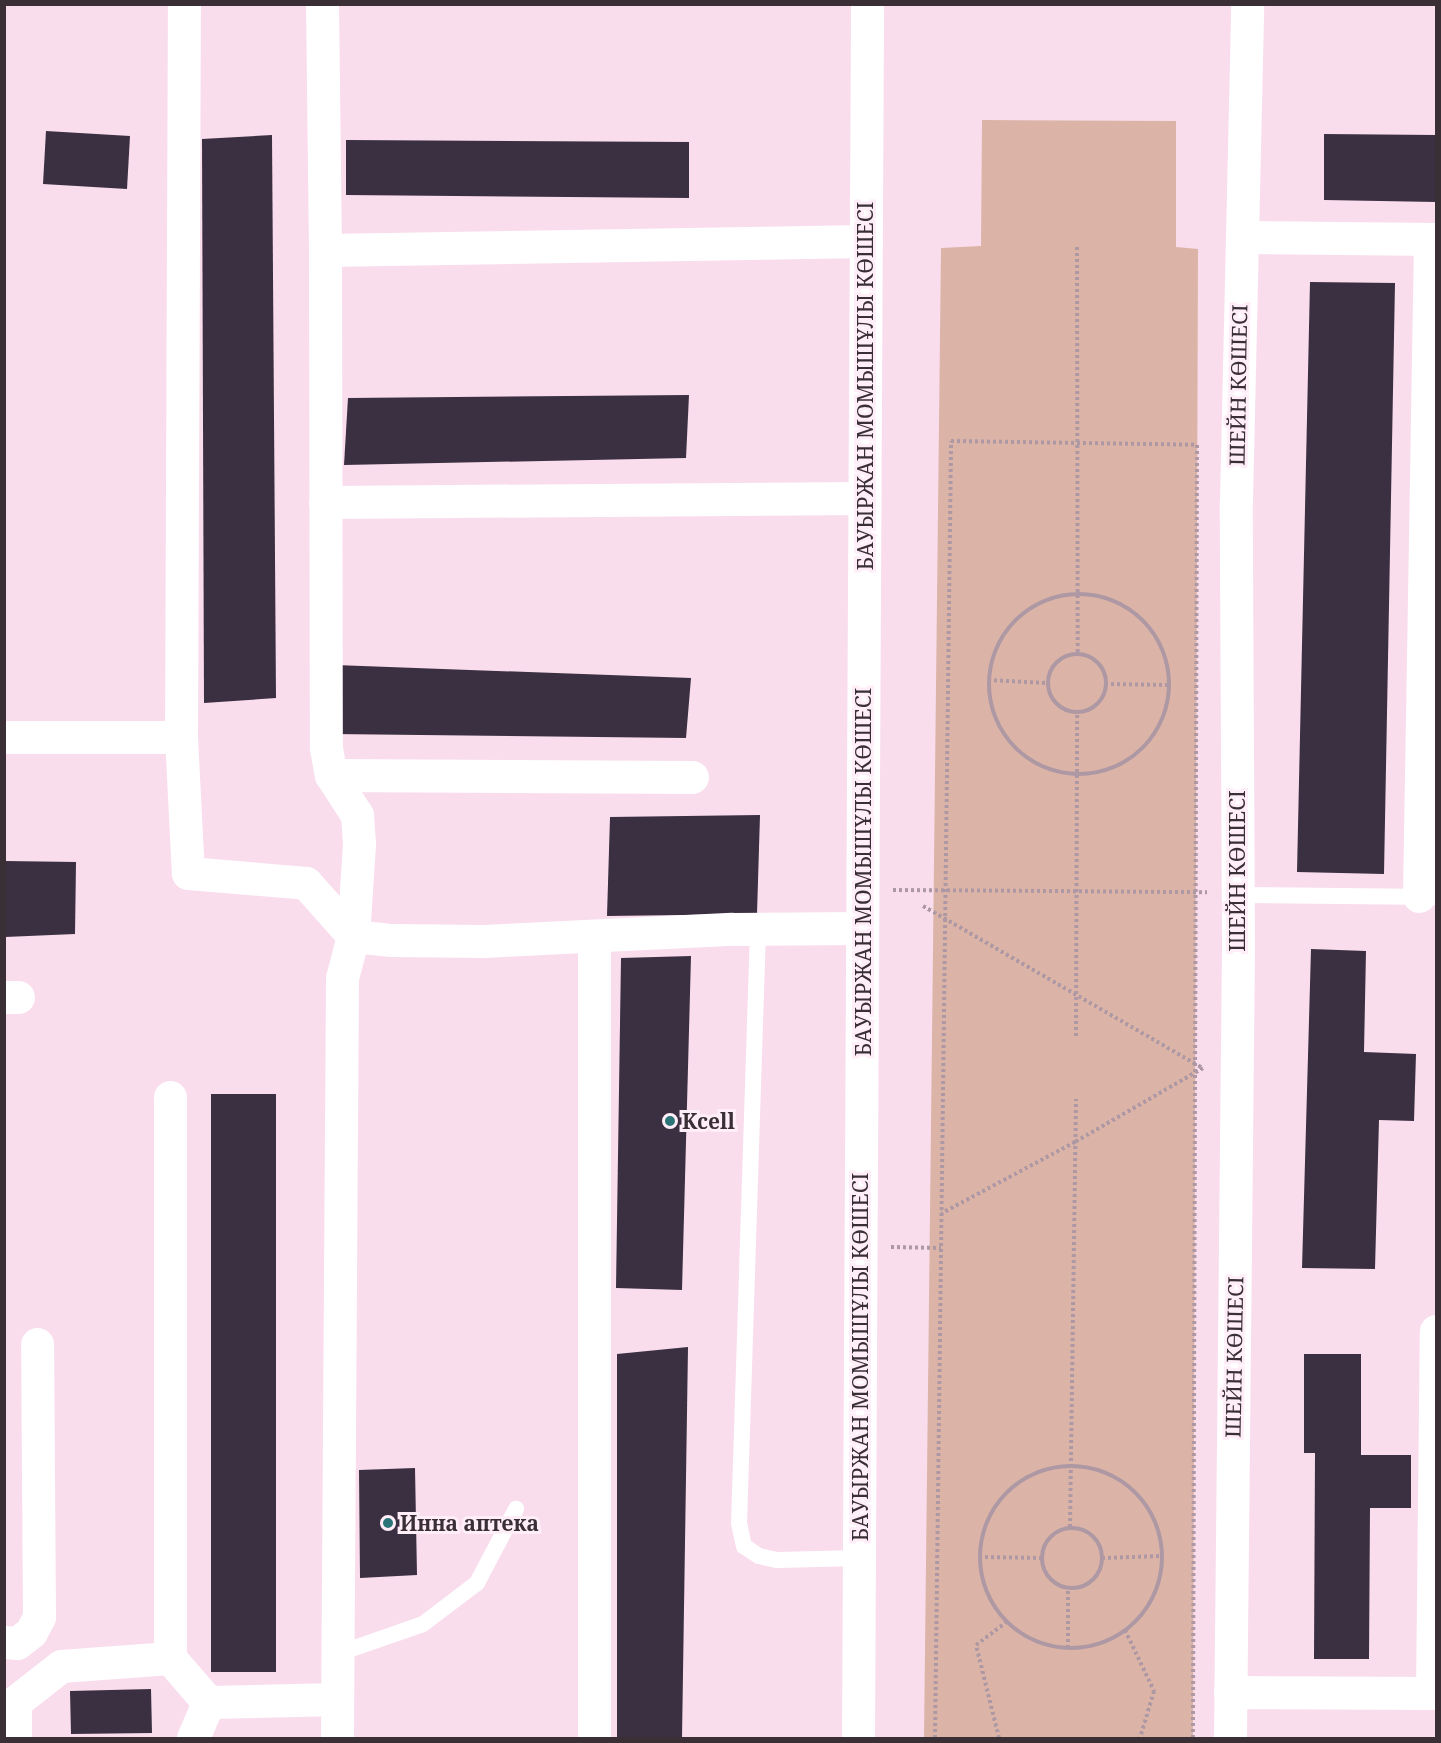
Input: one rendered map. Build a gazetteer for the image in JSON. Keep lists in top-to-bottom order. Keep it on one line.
{"streets":{"street":["ШЕЙН КӨШЕСІ","БАУЫРЖАН МОМЫШҰЛЫ КӨШЕСІ"]},"places":["Kcell","Инна аптека"]}
